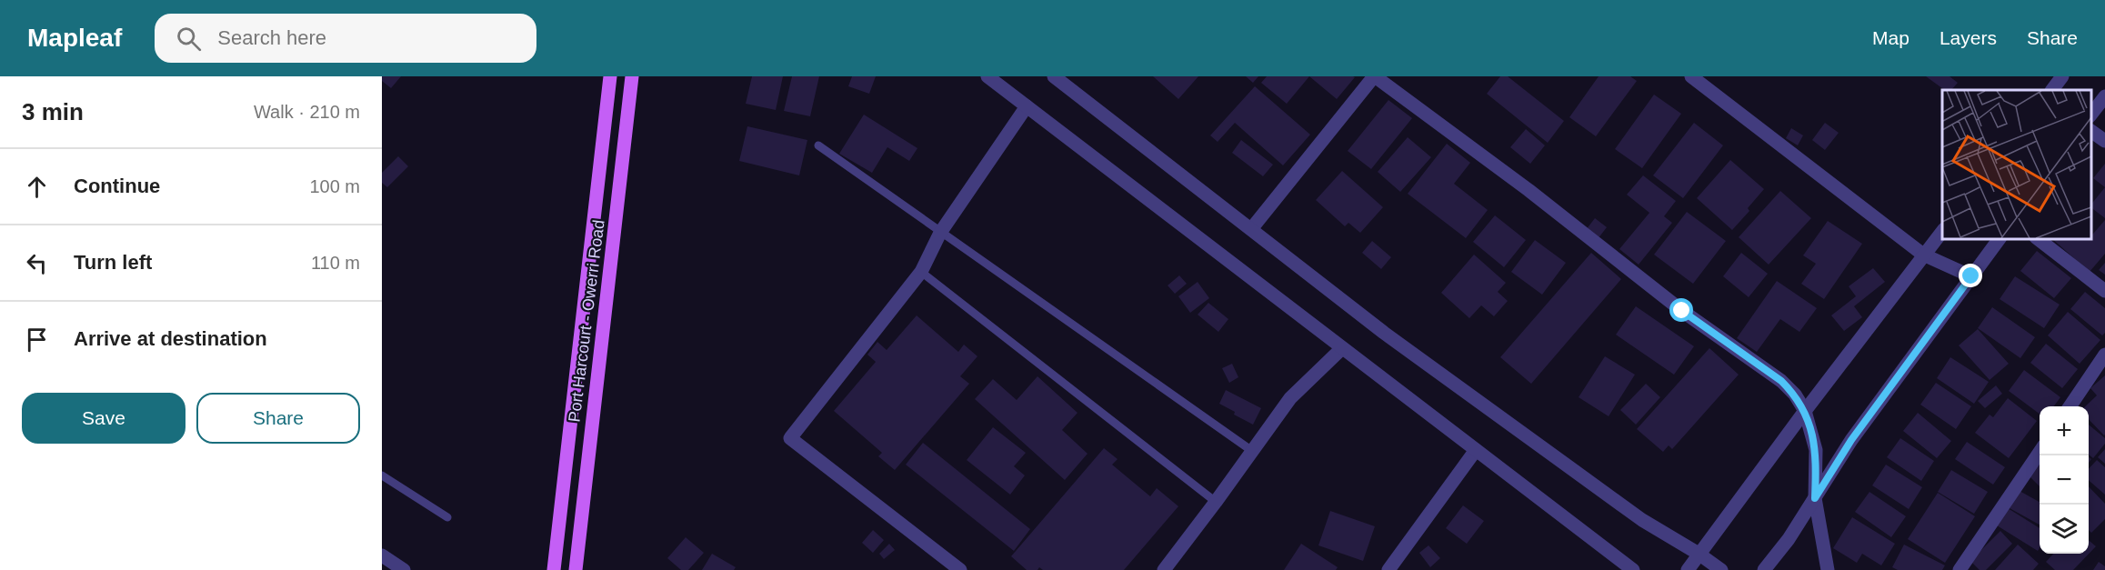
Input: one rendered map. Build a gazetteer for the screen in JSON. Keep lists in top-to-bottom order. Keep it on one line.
{"streets":{"main road":["Port Harcourt - Owerri Road"]},"page":{"header":"Mapleaf","search":"Search here","nav":["Map","Layers","Share"],"heading":["3 min","Walk · 210 m"],"list":[["Continue","100 m"],["Turn left","110 m"],"Arrive at destination"],"buttons":["Save","Share"],"map_buttons":["+","−"]}}
